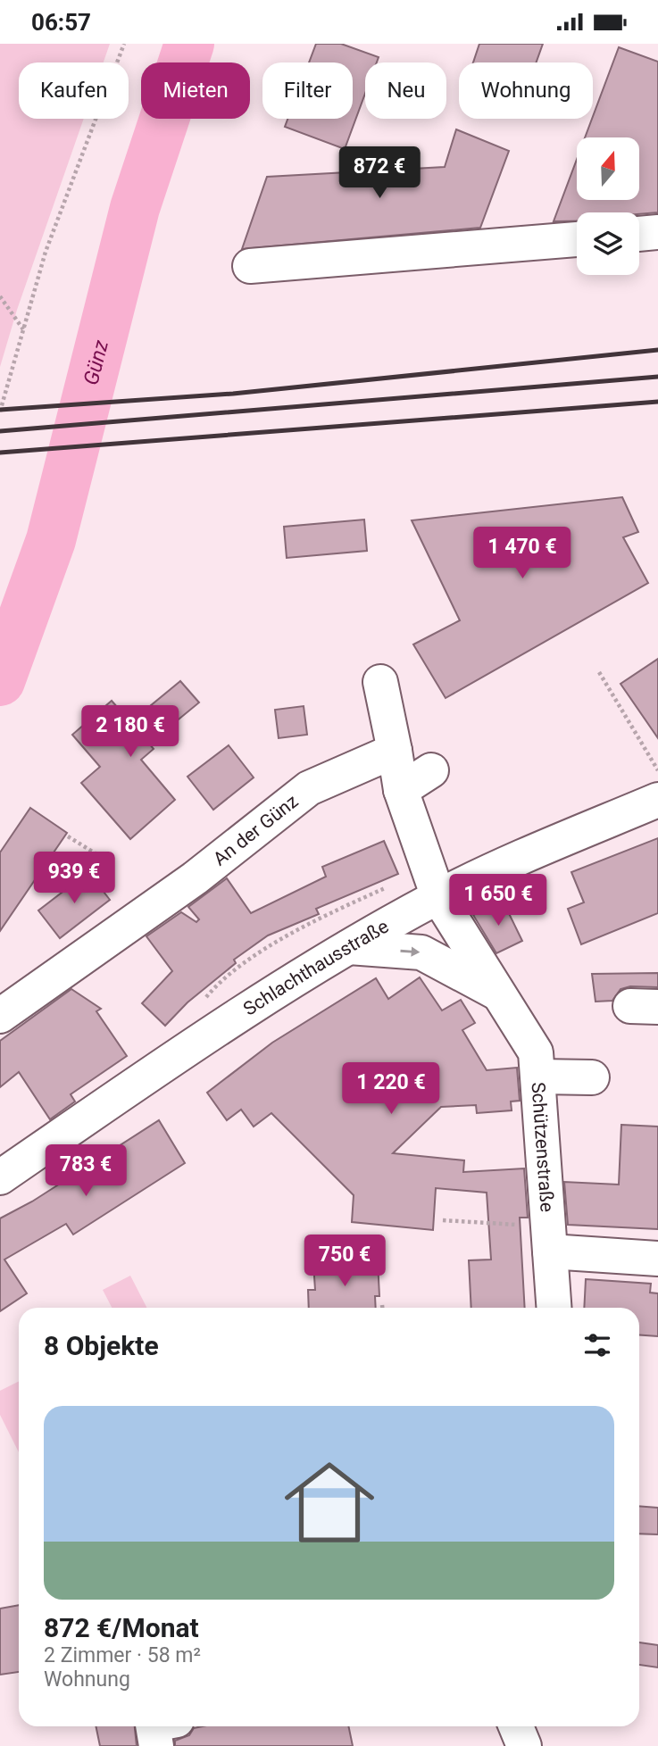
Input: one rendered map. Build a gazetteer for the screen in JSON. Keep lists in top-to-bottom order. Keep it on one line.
{"streets":{"street":["An der Günz","Schlachthausstraße","Schützenstraße"]},"crossings":[["Schlachthausstraße","Schützenstraße"]],"water":["Günz"],"north":"top","page":{"status":"06:57","chip":["Kaufen","Mieten","Filter","Neu","Wohnung"],"price":["872 €","1 470 €","2 180 €","939 €","1 650 €","1 220 €","783 €","750 €"],"heading":"8 Objekte","list":[{"name":"872 €/Monat","note":"2 Zimmer · 58 m² · Wohnung"}]}}
